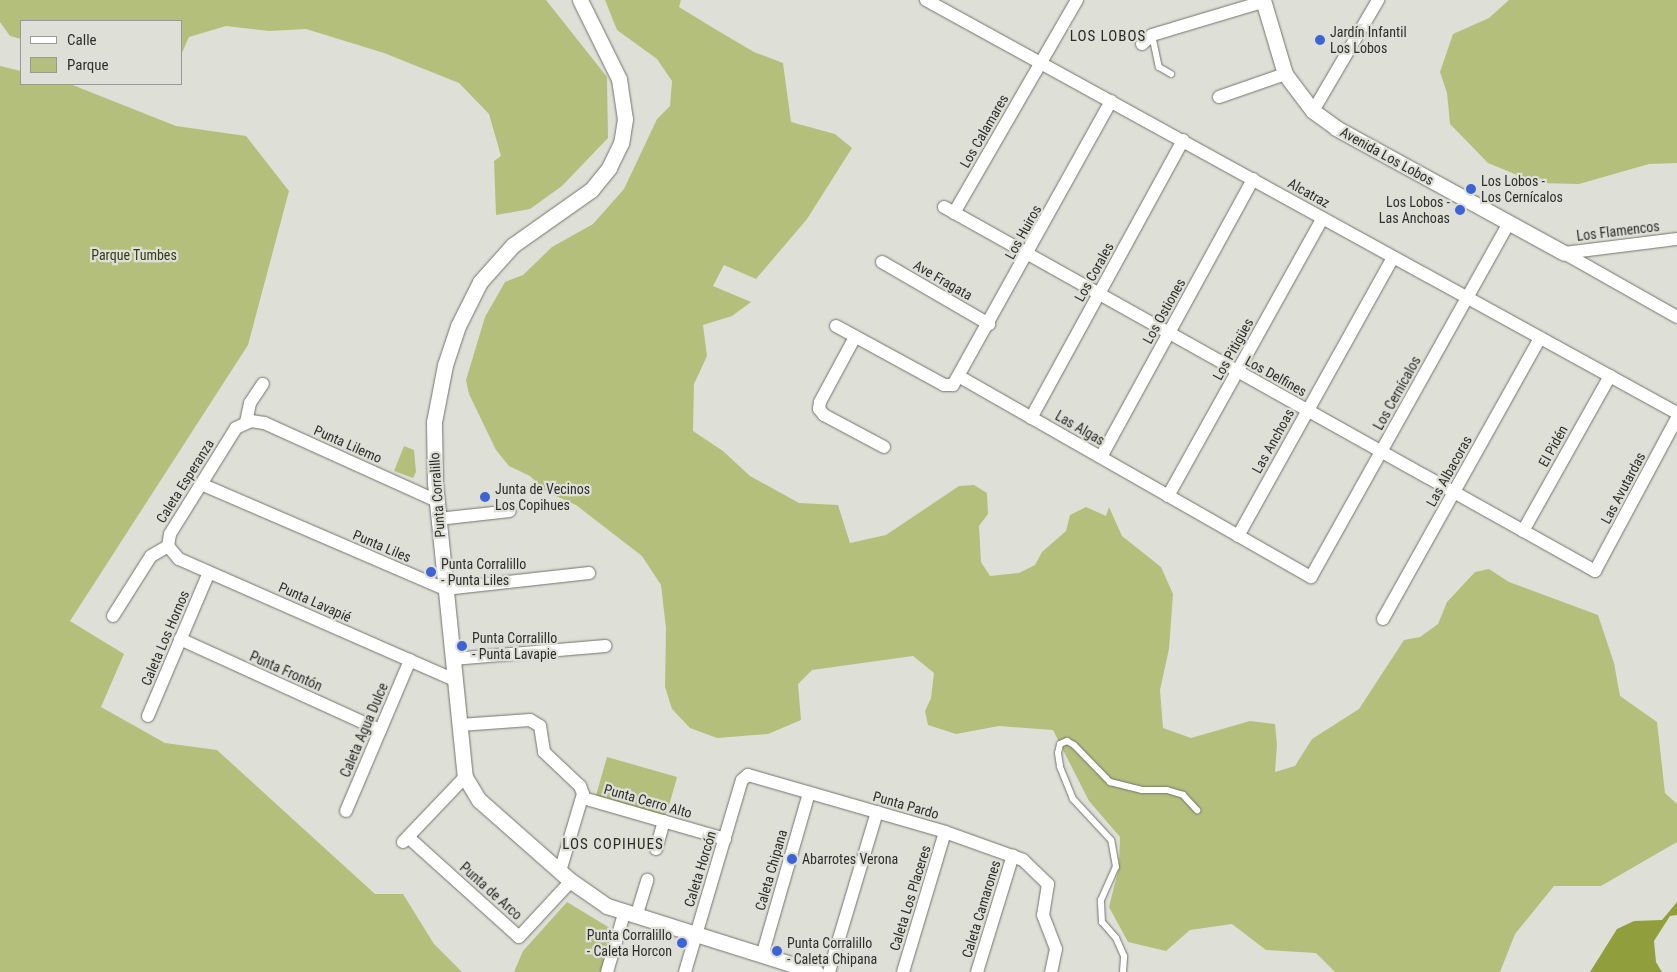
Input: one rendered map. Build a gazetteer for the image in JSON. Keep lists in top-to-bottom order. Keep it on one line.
{"streets":{"street":["Los Calamares","Avenida Los Lobos","Alcatraz","Los Flamencos","Los Huiros","Los Corales","Ave Fragata","Los Ostiones","Los Pitigües","Los Delfines","Los Cernícalos","Las Algas","Las Anchoas","Punta Lilemo","El Pidén","Las Albacoras","Caleta Esperanza","Las Avutardas","Punta Corralillo","Punta Liles","Punta Lavapié","Caleta Los Hornos","Punta Frontón","Caleta Agua Dulce","Punta Cerro Alto","Punta Pardo","Caleta Horcón","Caleta Chipana","Punta de Arco","Caleta Los Placeres","Caleta Camarones"]},"crossings":[["Los Calamares","Alcatraz"],["Los Calamares","Los Delfines"],["Avenida Los Lobos","Los Flamencos"],["Avenida Los Lobos","Los Cernícalos"],["Alcatraz","Los Huiros"],["Alcatraz","Los Corales"],["Alcatraz","Los Ostiones"],["Alcatraz","Los Pitigües"],["Alcatraz","Los Cernícalos"],["Alcatraz","Las Anchoas"],["Alcatraz","El Pidén"],["Alcatraz","Las Albacoras"],["Los Huiros","Ave Fragata"],["Los Huiros","Los Delfines"],["Los Huiros","Las Algas"],["Los Corales","Los Delfines"],["Los Corales","Las Algas"],["Los Ostiones","Los Delfines"],["Los Ostiones","Las Algas"],["Los Pitigües","Los Delfines"],["Los Pitigües","Las Algas"],["Los Delfines","Los Cernícalos"],["Los Delfines","Las Anchoas"],["Los Delfines","El Pidén"],["Los Delfines","Las Albacoras"],["Los Delfines","Las Avutardas"],["Los Cernícalos","Las Algas"],["Las Algas","Las Anchoas"],["Punta Lilemo","Caleta Esperanza"],["Punta Lilemo","Punta Corralillo"],["Caleta Esperanza","Punta Liles"],["Caleta Esperanza","Punta Lavapié"],["Punta Corralillo","Punta Liles"],["Punta Corralillo","Punta Lavapié"],["Punta Corralillo","Punta Cerro Alto"],["Punta Corralillo","Caleta Horcón"],["Punta Corralillo","Caleta Chipana"],["Punta Corralillo","Punta de Arco"],["Punta Lavapié","Caleta Los Hornos"],["Punta Lavapié","Caleta Agua Dulce"],["Caleta Los Hornos","Punta Frontón"],["Punta Frontón","Caleta Agua Dulce"],["Punta Cerro Alto","Caleta Horcón"],["Punta Pardo","Caleta Horcón"],["Punta Pardo","Caleta Chipana"],["Punta Pardo","Caleta Los Placeres"],["Punta Pardo","Caleta Camarones"]],"districts":["LOS LOBOS","LOS COPIHUES"],"parks":["Parque Tumbes"],"places":["Jardín Infantil Los Lobos","Los Lobos - Los Cernícalos","Los Lobos - Las Anchoas","Junta de Vecinos Los Copihues","Punta Corralillo - Punta Liles","Punta Corralillo - Punta Lavapie","Abarrotes Verona","Punta Corralillo - Caleta Horcon","Punta Corralillo - Caleta Chipana"],"legend":["Calle","Parque"]}
